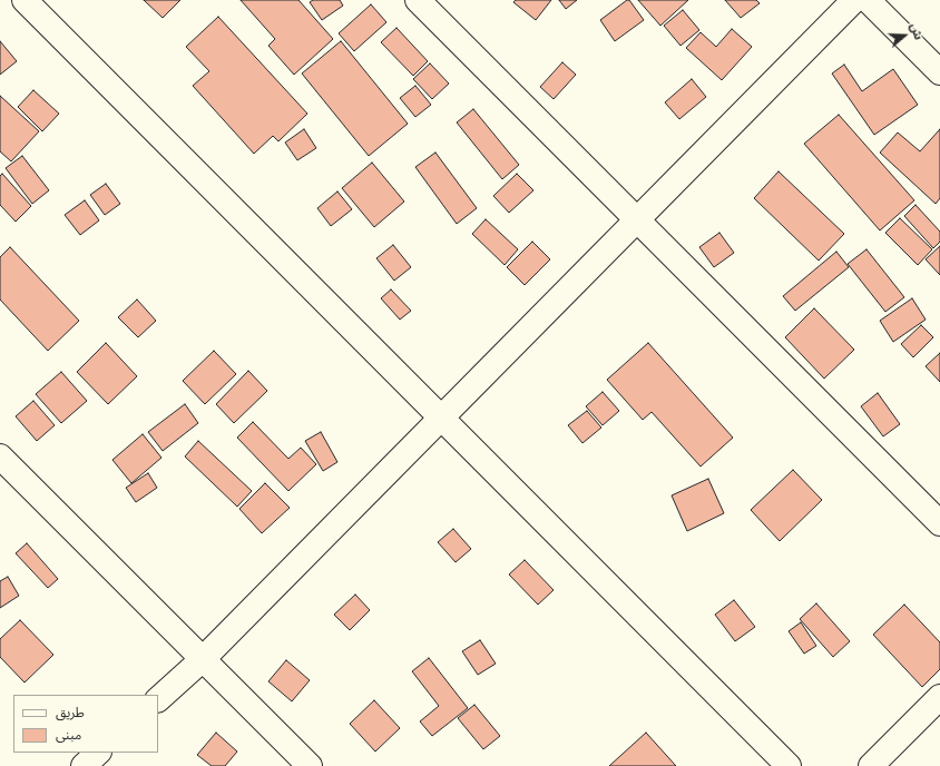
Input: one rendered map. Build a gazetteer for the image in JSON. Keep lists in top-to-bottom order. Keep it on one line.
{"legend":["طريق","مبنى"],"north":"right"}
